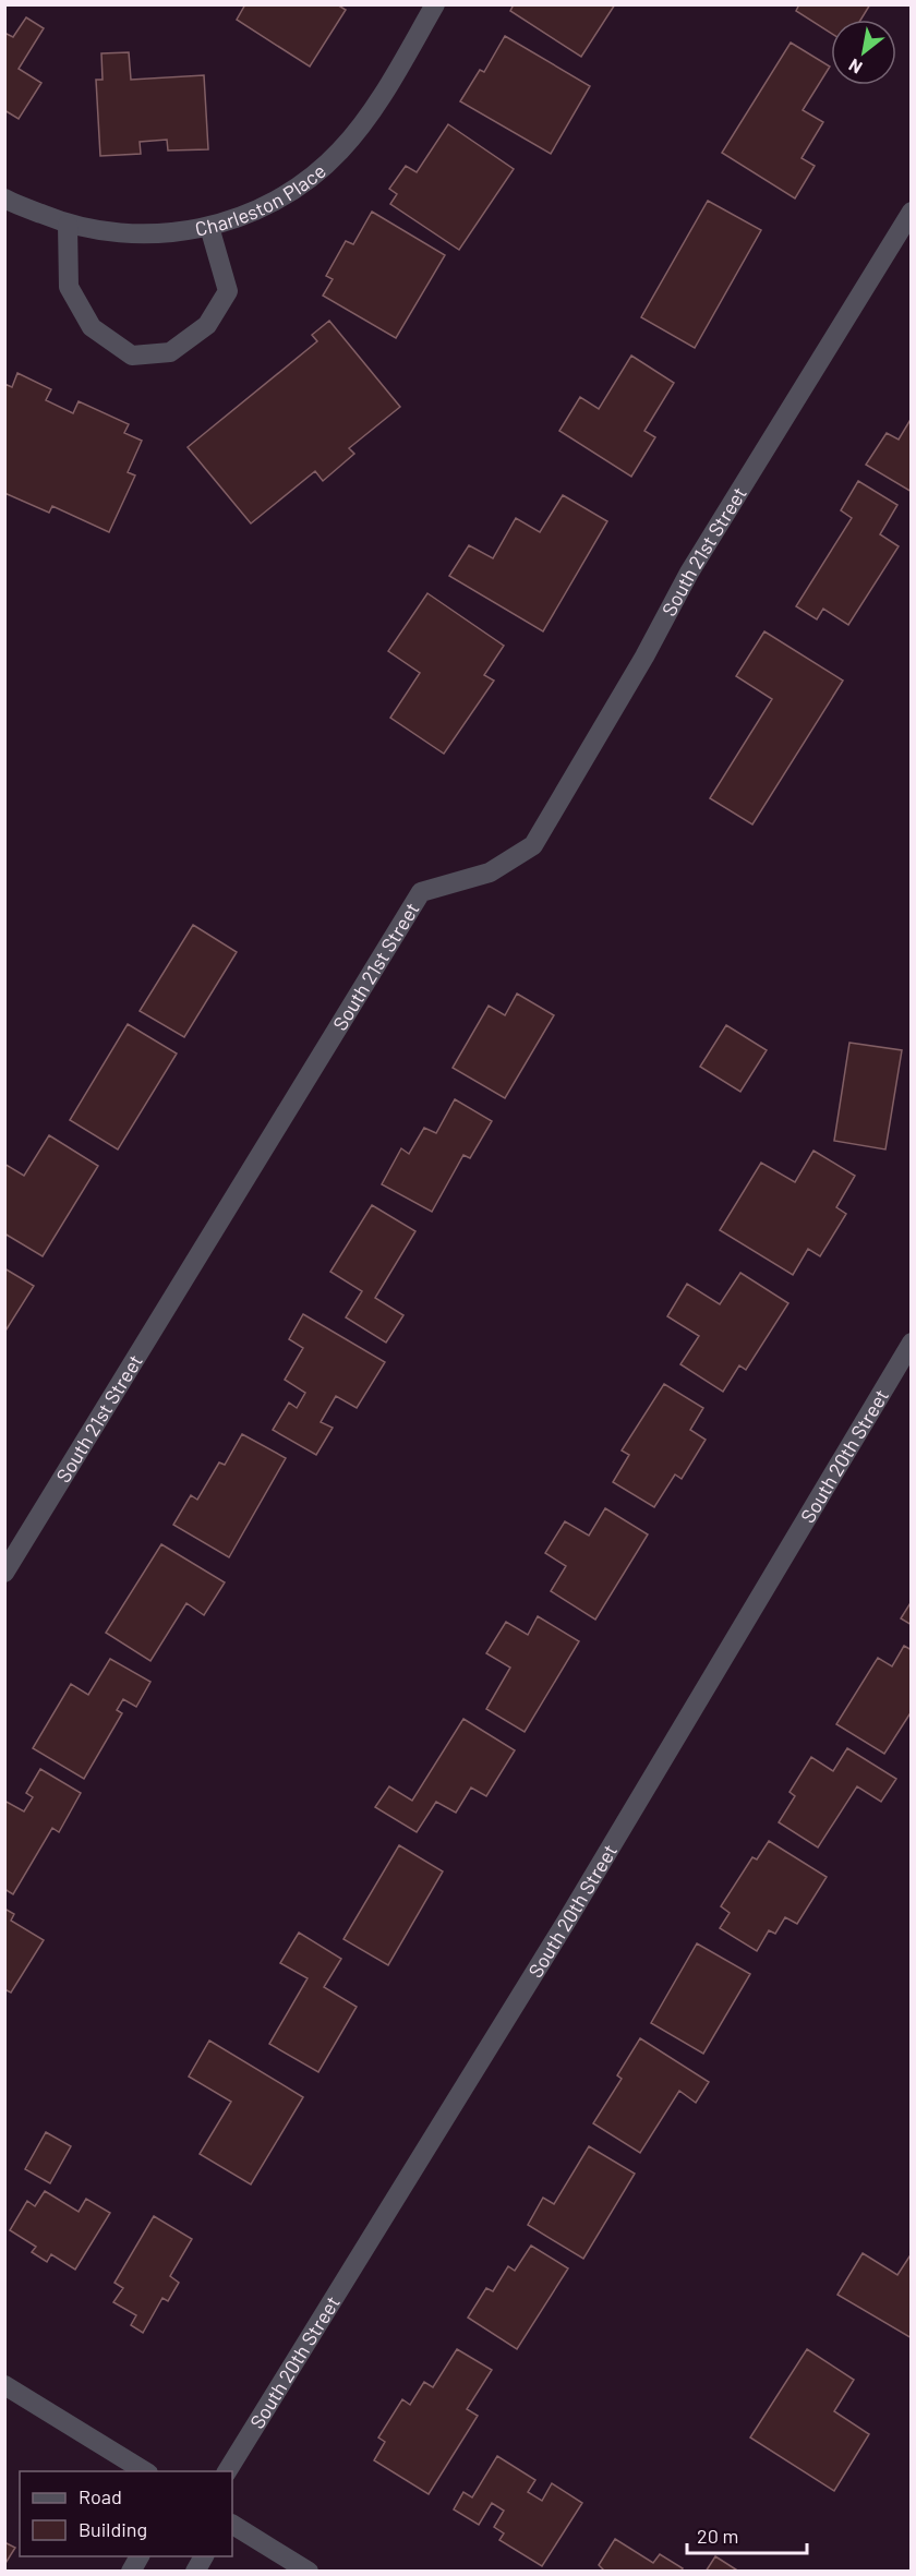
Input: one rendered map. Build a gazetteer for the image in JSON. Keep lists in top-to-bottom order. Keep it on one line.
{"streets":{"street":["Charleston Place","South 21st Street","South 20th Street"]},"legend":["Road","Building"],"scale_bar":"20 m","north":"bottom left"}
